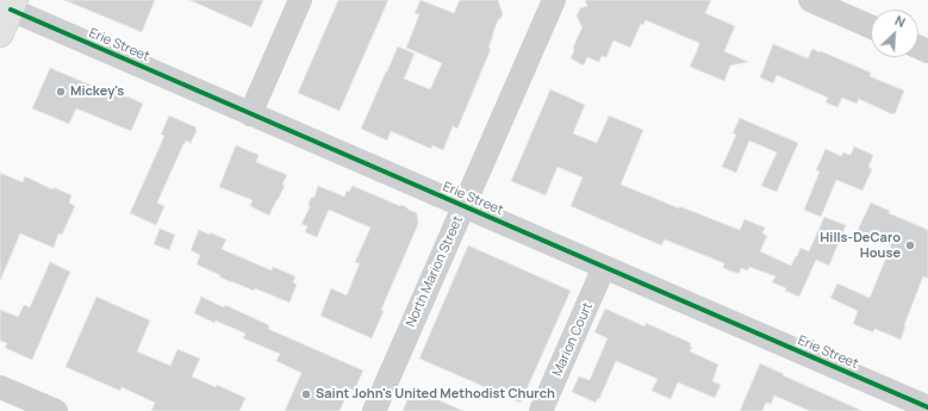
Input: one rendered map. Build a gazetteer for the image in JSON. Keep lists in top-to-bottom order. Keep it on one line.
{"streets":{"street":["Erie Street","North Marion Street","Marion Court"]},"crossings":[["Erie Street","North Marion Street"],["Erie Street","Marion Court"]],"places":["Mickey's","Hills-DeCaro House","Saint John's United Methodist Church"],"north":"top right"}
